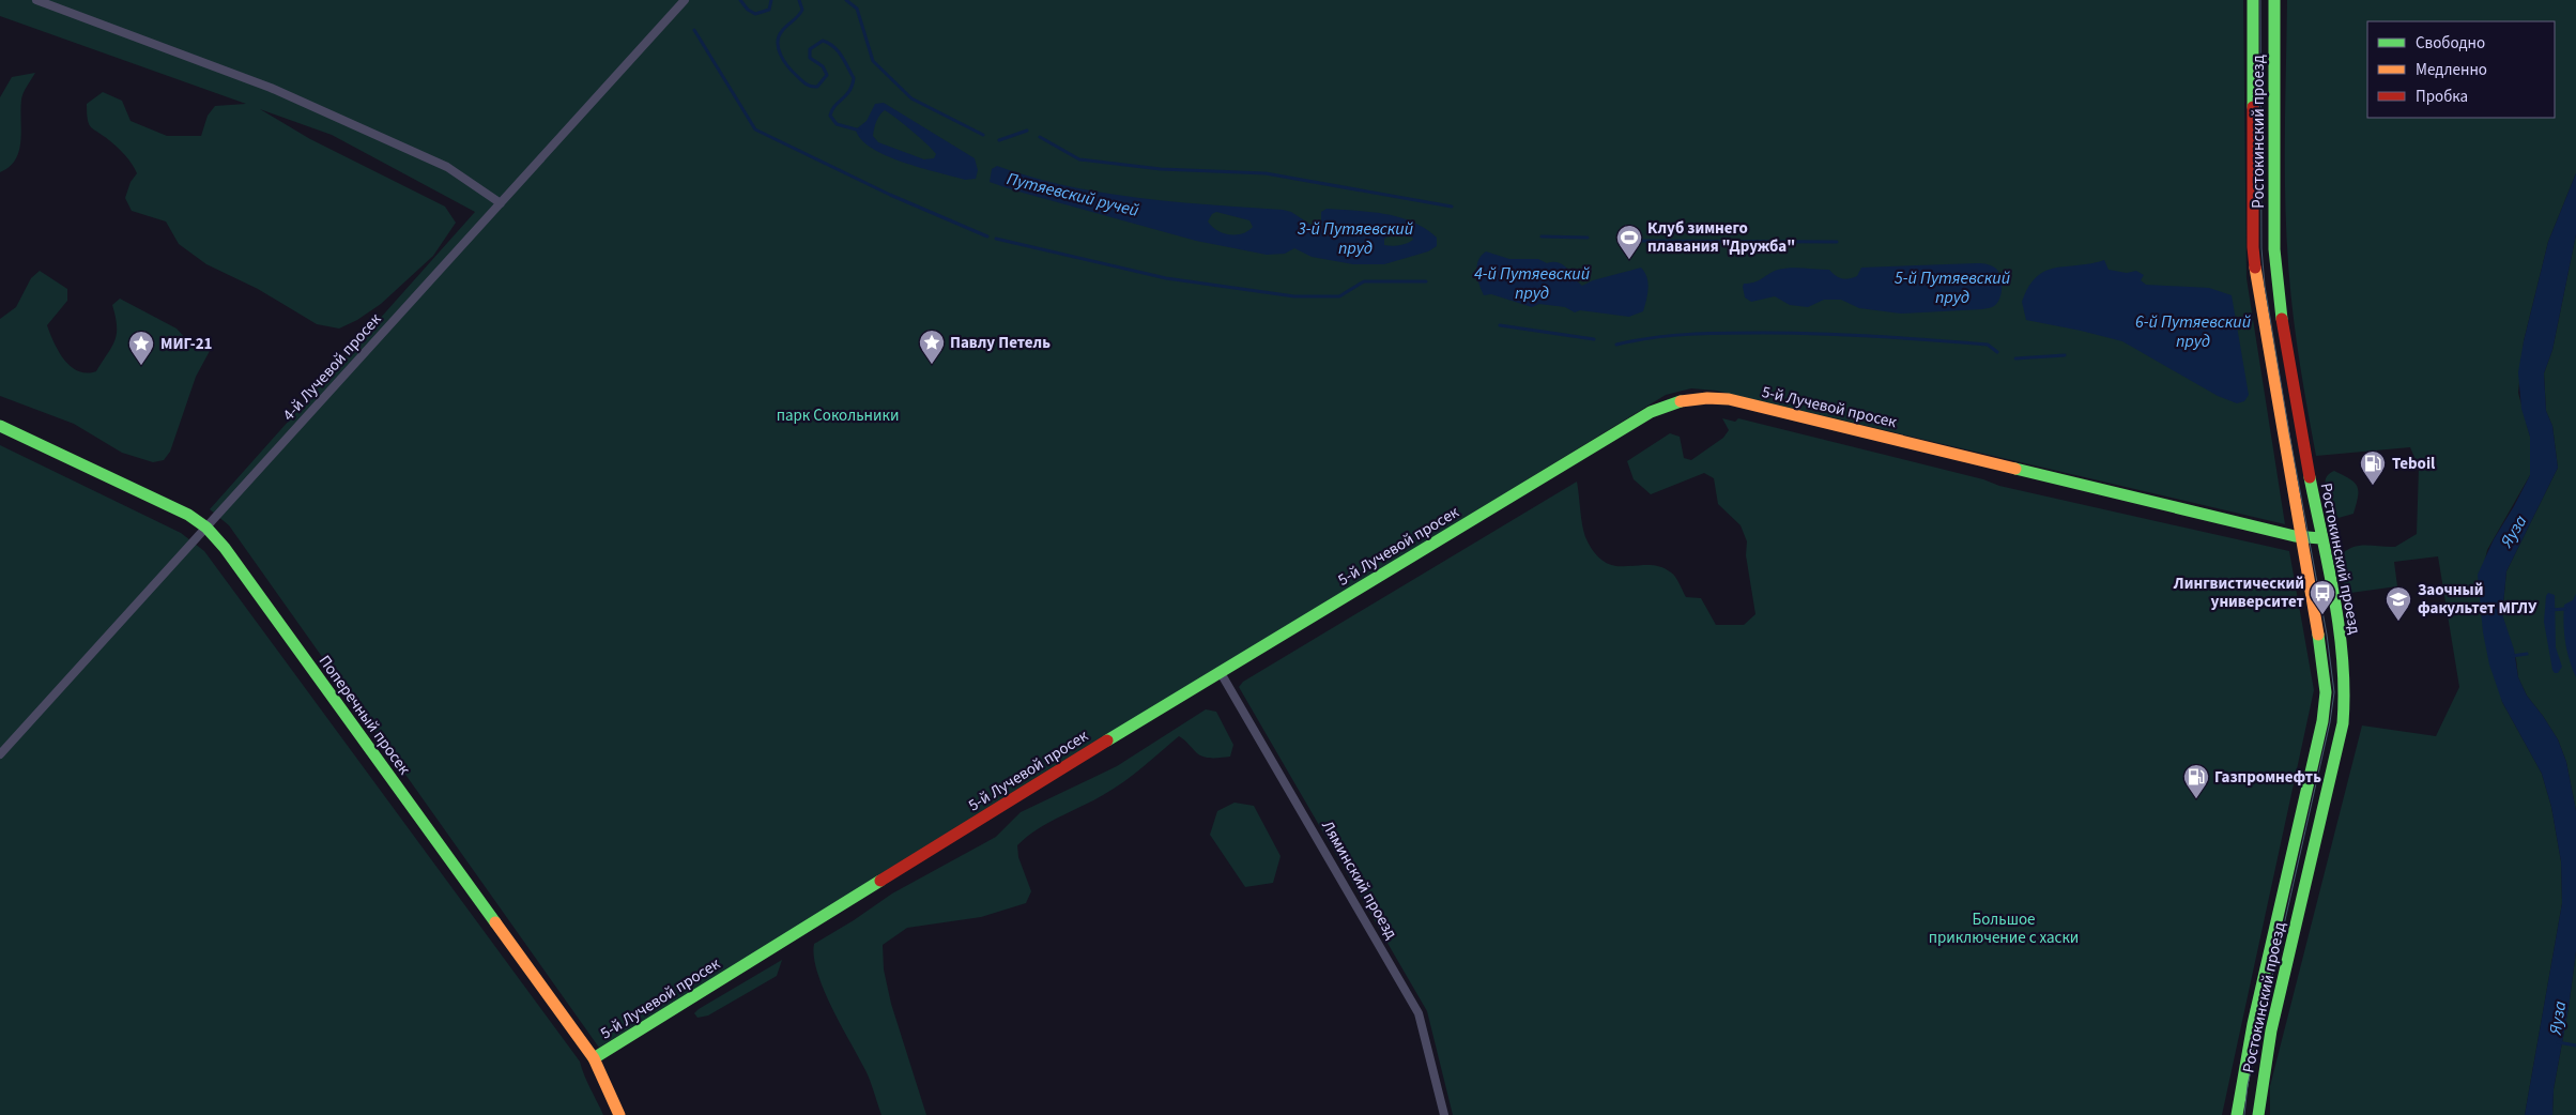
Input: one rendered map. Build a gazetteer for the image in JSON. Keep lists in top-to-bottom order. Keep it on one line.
{"streets":{"street":["Ростокинский проезд","4-й Лучевой просек","5-й Лучевой просек","Поперечный просек","Ляминский проезд"]},"crossings":[["Ростокинский проезд","5-й Лучевой просек"],["4-й Лучевой просек","Поперечный просек"],["5-й Лучевой просек","Поперечный просек"],["5-й Лучевой просек","Ляминский проезд"]],"water":["Путяевский ручей","3-й Путяевский пруд","4-й Путяевский пруд","5-й Путяевский пруд","6-й Путяевский пруд","Яуза"],"parks":["парк Сокольники","Большое приключение с хаски"],"places":{"sports":["Клуб зимнего плавания \"Дружба\""],"place":["Павлу Петель","МИГ-21"],"fuel station":["Teboil","Газпромнефть"],"bus stop":["Лингвистический университет"],"school or university":["Заочный факультет МГЛУ"]},"legend":["Свободно","Медленно","Пробка"]}
